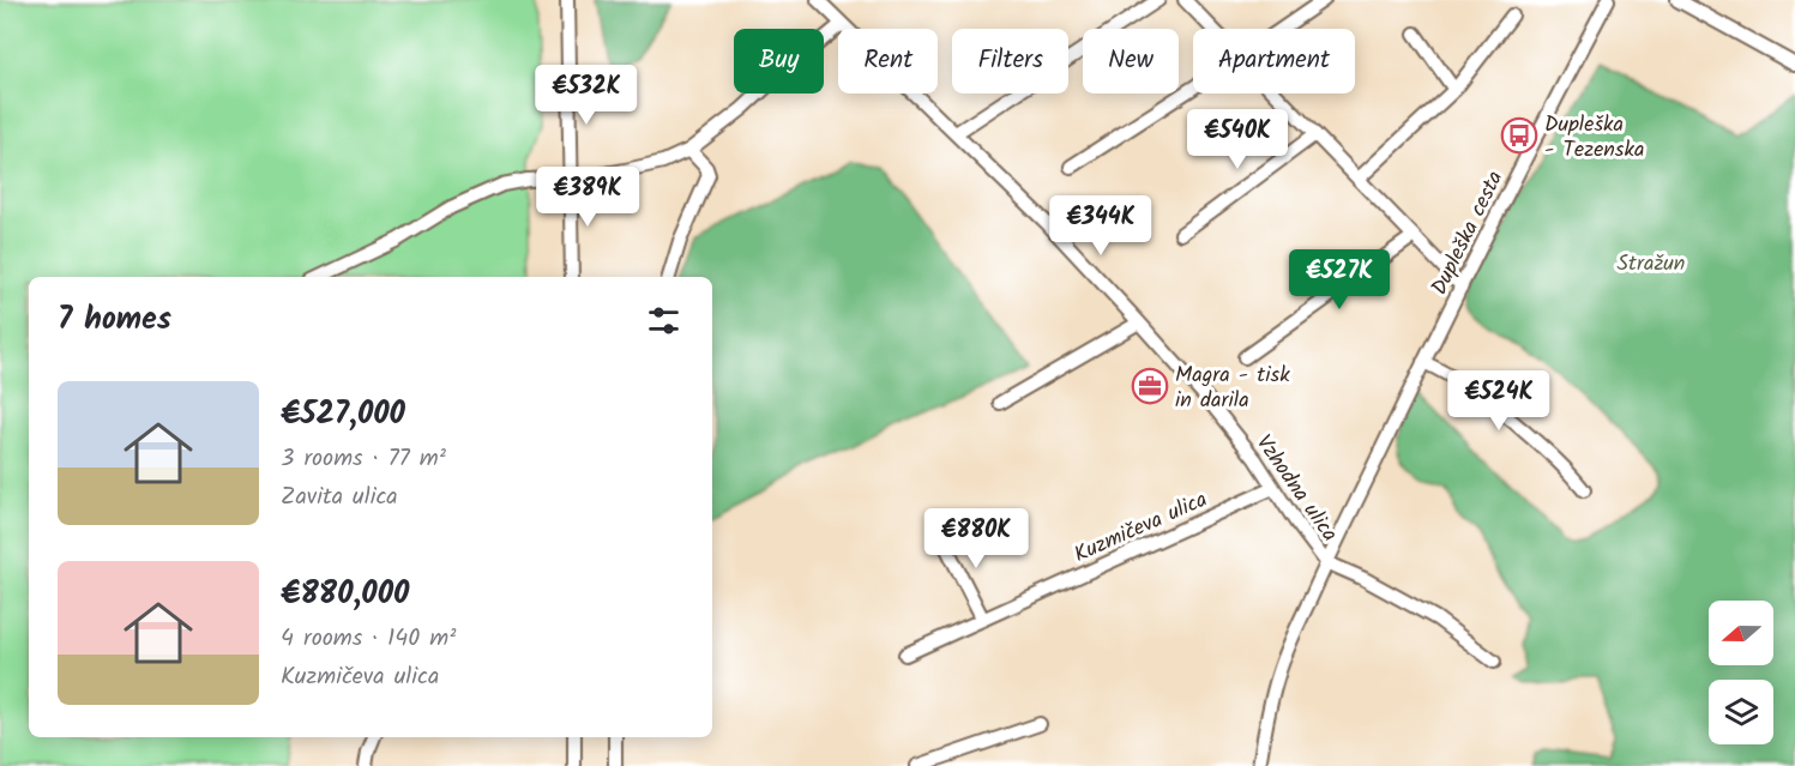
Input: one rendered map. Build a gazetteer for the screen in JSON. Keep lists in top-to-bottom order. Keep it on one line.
{"streets":{"street":["Dupleška cesta","Vzhodna ulica","Kuzmičeva ulica"]},"crossings":[["Dupleška cesta","Vzhodna ulica"],["Vzhodna ulica","Kuzmičeva ulica"]],"parks":["Stražun"],"places":{"bus stop":["Dupleška - Tezenska"],"office":["Magra - tisk in darila"]},"north":"left","page":{"chip":["Buy","Rent","Filters","New","Apartment"],"price":["€532K","€540K","€389K","€344K","€527K","€524K","€880K"],"heading":"7 homes","list":[{"name":"€527,000","note":"3 rooms · 77 m² · Zavita ulica"},{"name":"€880,000","note":"4 rooms · 140 m² · Kuzmičeva ulica"}]}}
